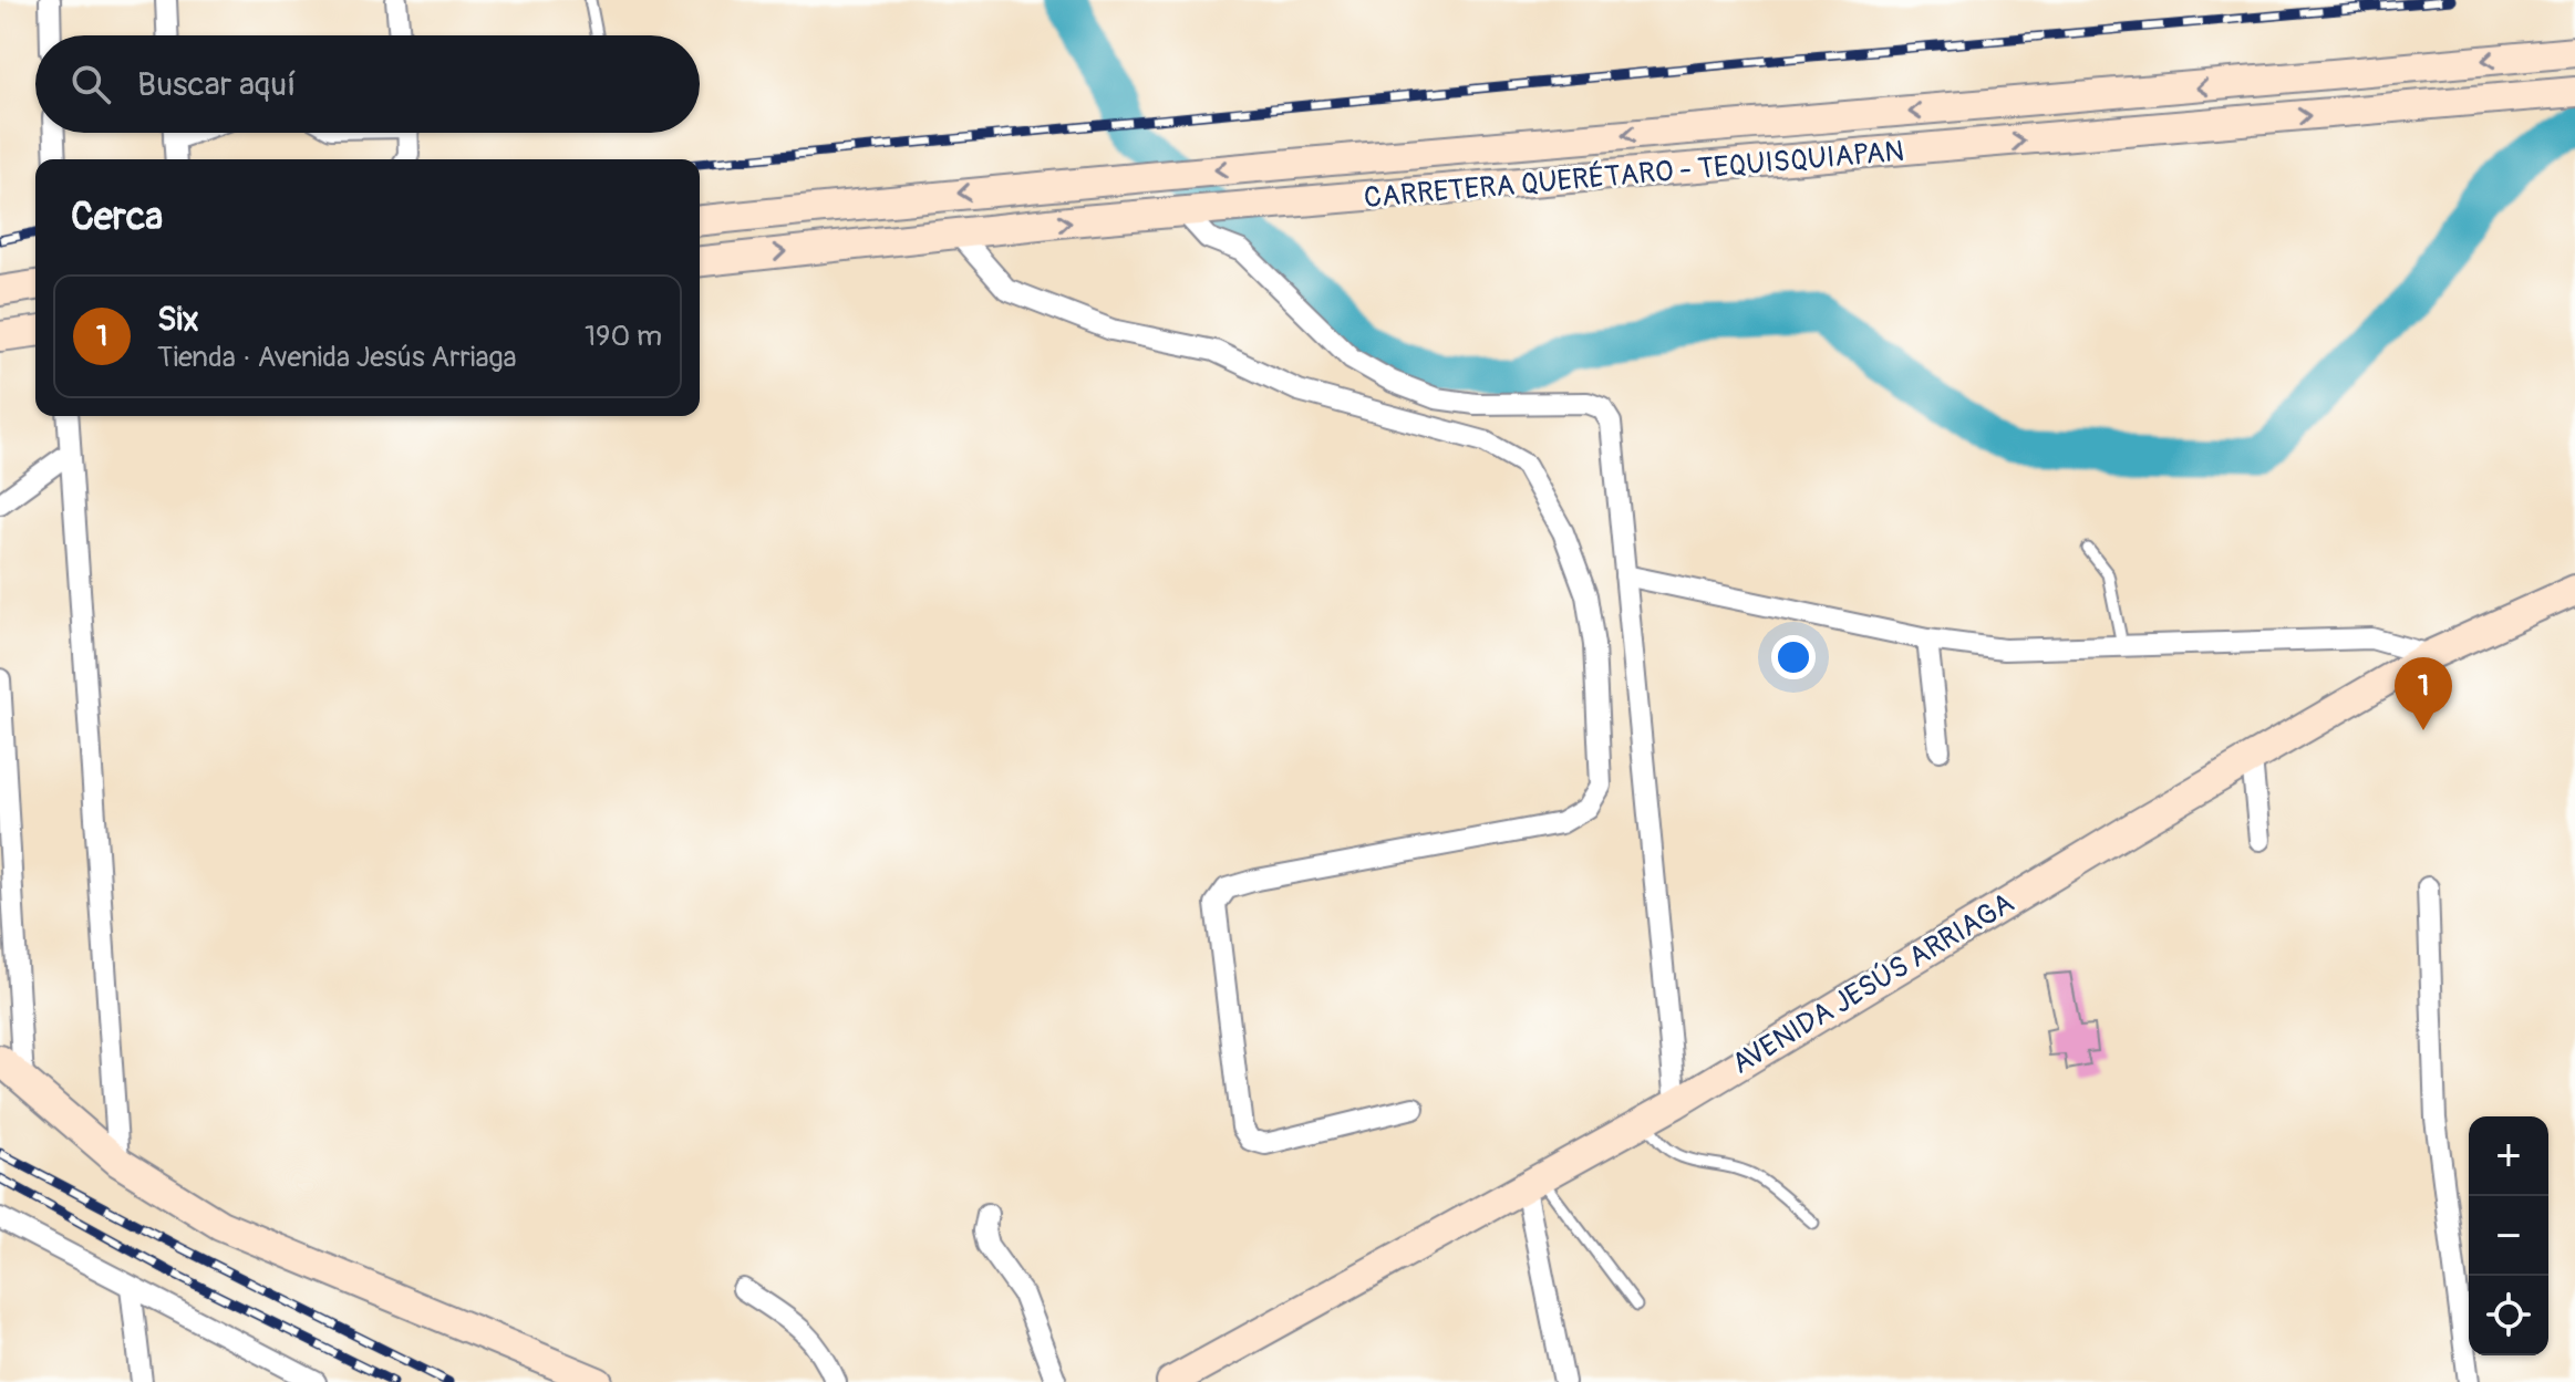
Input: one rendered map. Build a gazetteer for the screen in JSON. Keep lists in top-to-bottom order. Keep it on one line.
{"streets":{"main road":["CARRETERA QUERÉTARO - TEQUISQUIAPAN","AVENIDA JESÚS ARRIAGA"]},"page":{"search":"Buscar aquí","heading":"Cerca","list":[{"mark":"1","name":"Six","note":"Tienda · Avenida Jesús Arriaga","value":"190 m"}],"pins":"1","map_buttons":["+","−"]}}
